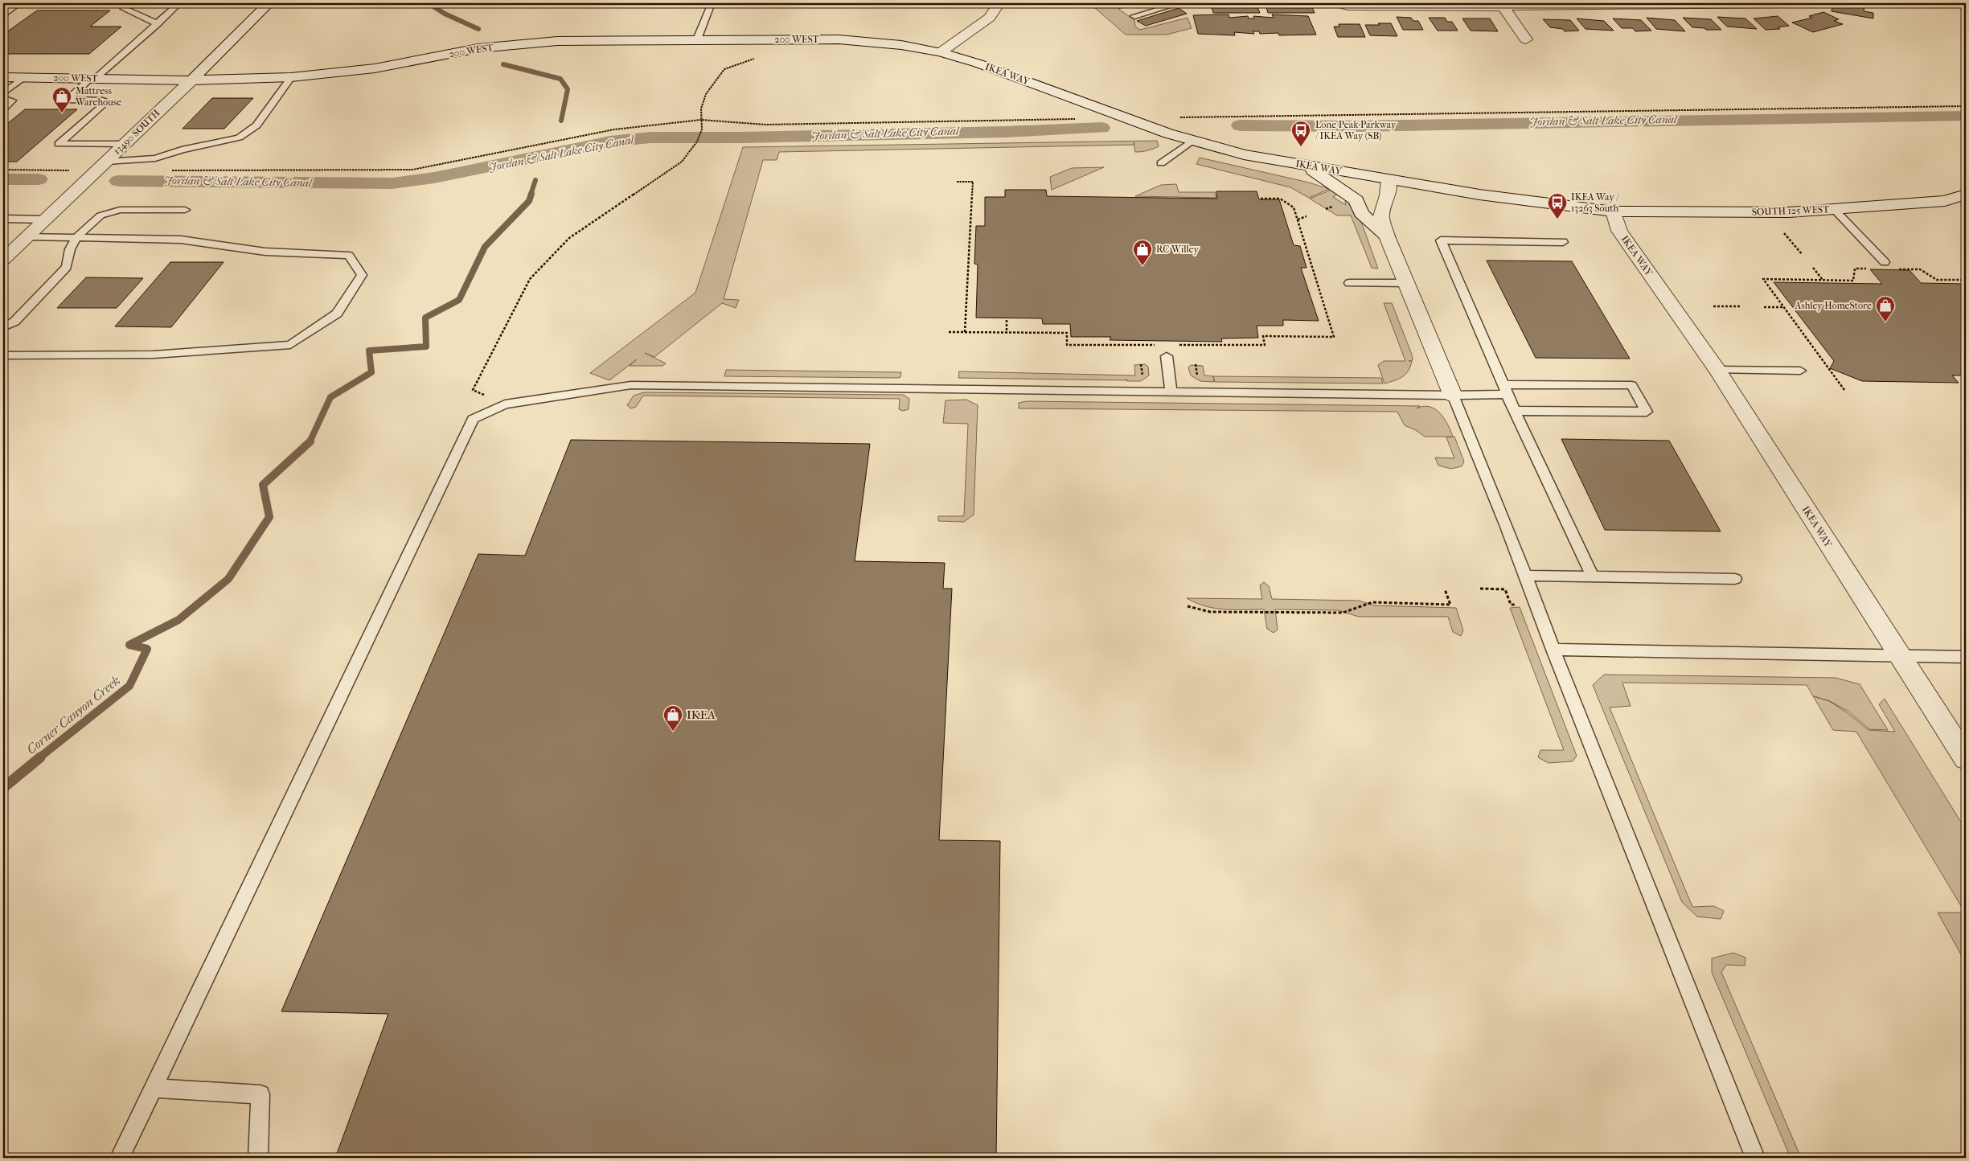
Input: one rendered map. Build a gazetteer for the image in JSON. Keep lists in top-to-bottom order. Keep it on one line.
{"streets":{"main road":["200 WEST","IKEA WAY","13490 SOUTH","SOUTH 125 WEST"]},"crossings":[["200 WEST","IKEA WAY"],["200 WEST","13490 SOUTH"],["IKEA WAY","SOUTH 125 WEST"]],"water":["Jordan & Salt Lake City Canal","Corner Canyon Creek"],"places":{"shop":["Mattress Warehouse","RC Willey","Ashley HomeStore","IKEA"],"bus stop":["Lone Peak Parkway / IKEA Way (SB)","IKEA Way / 13263 South"]}}
